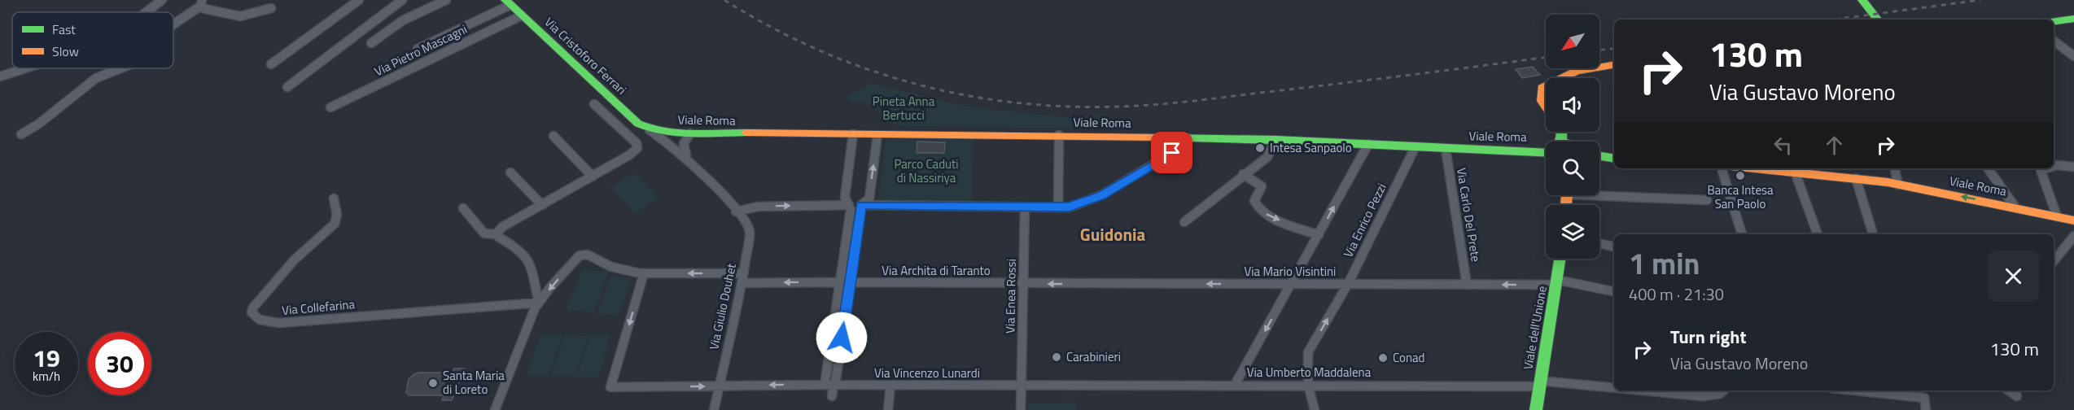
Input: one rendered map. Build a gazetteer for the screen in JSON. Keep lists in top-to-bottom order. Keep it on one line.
{"streets":{"main road":["Via Cristoforo Ferrari","Viale Roma","Viale dell'Unione"],"street":["Via Pietro Mascagni","Via Carlo Del Prete","Via Enrico Pezzi","Via Archita di Taranto","Via Mario Visintini","Via Enea Rossi","Via Giulio Douhet","Via Collefarina","Via Umberto Maddalena","Via Vincenzo Lunardi"]},"crossings":[["Via Pietro Mascagni","Via Cristoforo Ferrari"],["Via Cristoforo Ferrari","Viale Roma"],["Via Cristoforo Ferrari","Via Giulio Douhet"],["Viale Roma","Via Carlo Del Prete"],["Viale Roma","Via Enrico Pezzi"],["Viale Roma","Via Giulio Douhet"],["Via Carlo Del Prete","Via Mario Visintini"],["Via Enrico Pezzi","Via Mario Visintini"],["Via Enrico Pezzi","Via Umberto Maddalena"],["Via Archita di Taranto","Via Mario Visintini"],["Via Archita di Taranto","Via Enea Rossi"],["Via Mario Visintini","Via Enea Rossi"],["Via Mario Visintini","Viale dell'Unione"],["Via Enea Rossi","Via Umberto Maddalena"],["Via Enea Rossi","Via Vincenzo Lunardi"],["Via Giulio Douhet","Via Vincenzo Lunardi"],["Viale dell'Unione","Via Umberto Maddalena"],["Via Umberto Maddalena","Via Vincenzo Lunardi"]],"one_way":["Via Mario Visintini"],"districts":["Guidonia"],"parks":["Pineta Anna Bertucci","Parco Caduti di Nassiriya"],"places":["Intesa Sanpaolo","Banca Intesa San Paolo","Carabinieri","Conad","Santa Maria di Loreto"],"legend":["Fast","Slow"],"north":"bottom left","page":{"turn":["130 m","Via Gustavo Moreno"],"heading":["1 min","400 m · 21:30"],"list":[{"name":"Turn right","note":"Via Gustavo Moreno","value":"130 m"}],"speed":"19 km/h","limit":"30"}}
